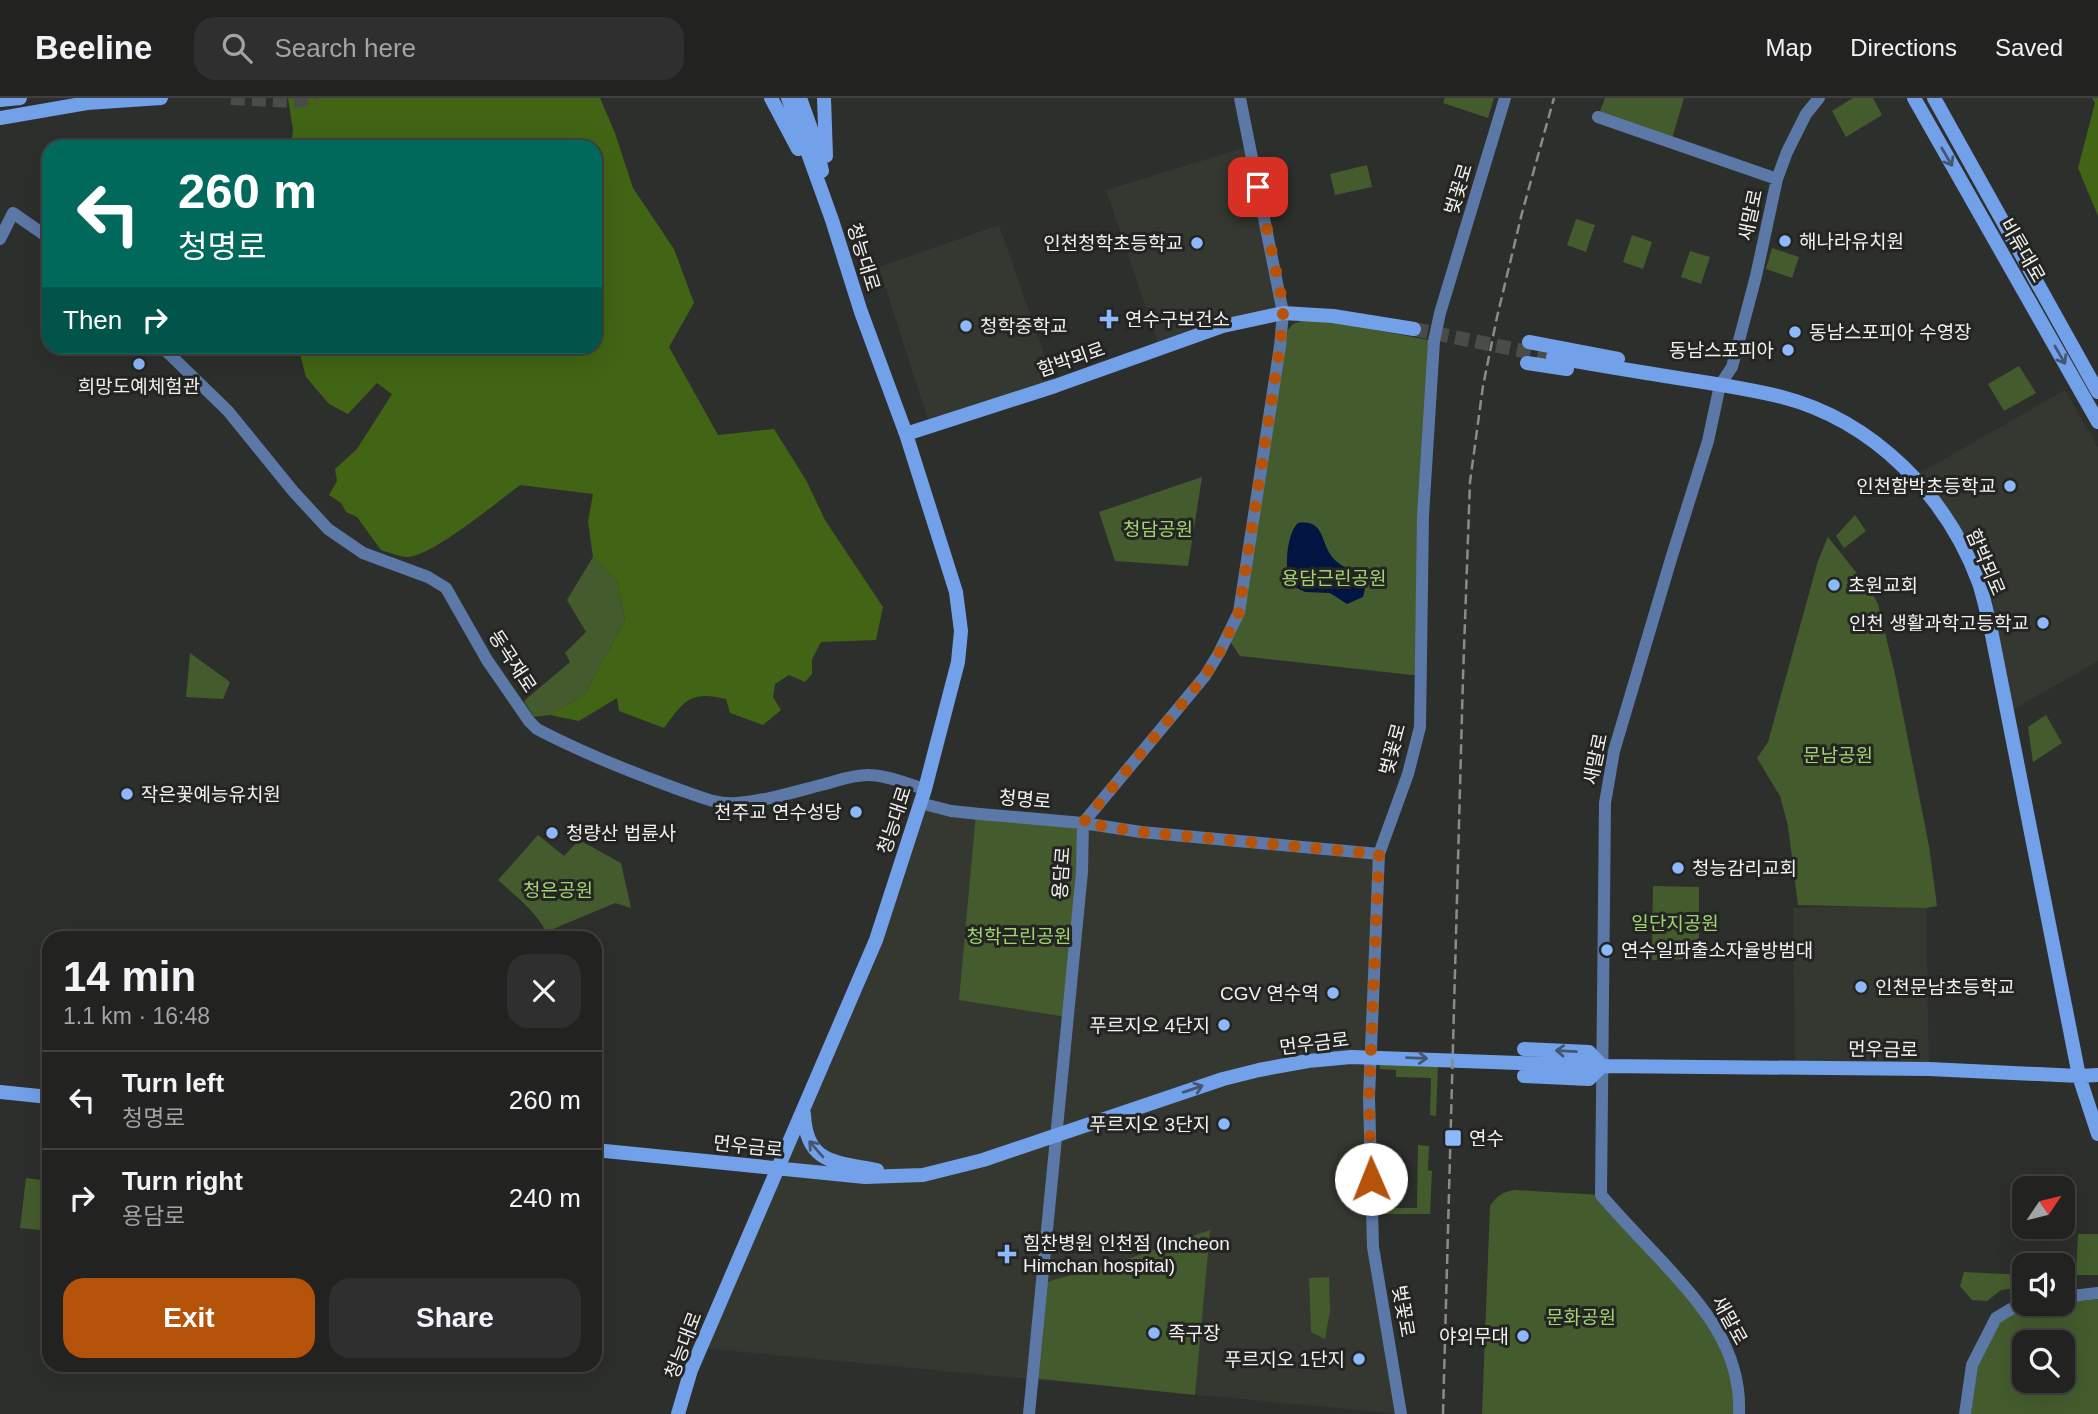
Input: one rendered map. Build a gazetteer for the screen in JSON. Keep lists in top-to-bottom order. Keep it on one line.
{"streets":{"main road":["비류대로","청능대로","함박뫼로","먼우금로"],"street":["벚꽃로","새말로","동곡재로","청명로","용담로"]},"crossings":[["벚꽃로","청명로"],["새말로","함박뫼로"],["새말로","먼우금로"],["청능대로","함박뫼로"],["청능대로","동곡재로"],["청능대로","청명로"],["청능대로","먼우금로"],["함박뫼로","용담로"],["함박뫼로","먼우금로"],["동곡재로","청명로"],["청명로","용담로"],["용담로","먼우금로"]],"one_way":["먼우금로"],"parks":["청담공원","용담근린공원","문남공원","청은공원","일단지공원","청학근린공원","문화공원"],"places":{"other":["해나라유치원","인천청학초등학교","청학중학교","동남스포피아 수영장","동남스포피아","희망도예체험관","인천함박초등학교","초원교회","인천 생활과학고등학교","작은꽃예능유치원","천주교 연수성당","청량산 법륜사","청능감리교회","연수일파출소자율방범대","인천문남초등학교","CGV 연수역","푸르지오 4단지","푸르지오 3단지","족구장","야외무대","푸르지오 1단지"],"health":["연수구보건소","힘찬병원 인천점 (Incheon Himchan hospital)"],"transit":["연수"]},"north":"top right","page":{"header":"Beeline","search":"Search here","nav":["Map","Directions","Saved"],"turn":["260 m","청명로"],"then":"Then","heading":["14 min","1.1 km · 16:48"],"list":[{"name":"Turn left","note":"청명로","value":"260 m"},{"name":"Turn right","note":"용담로","value":"240 m"}],"buttons":["Exit","Share"]}}
